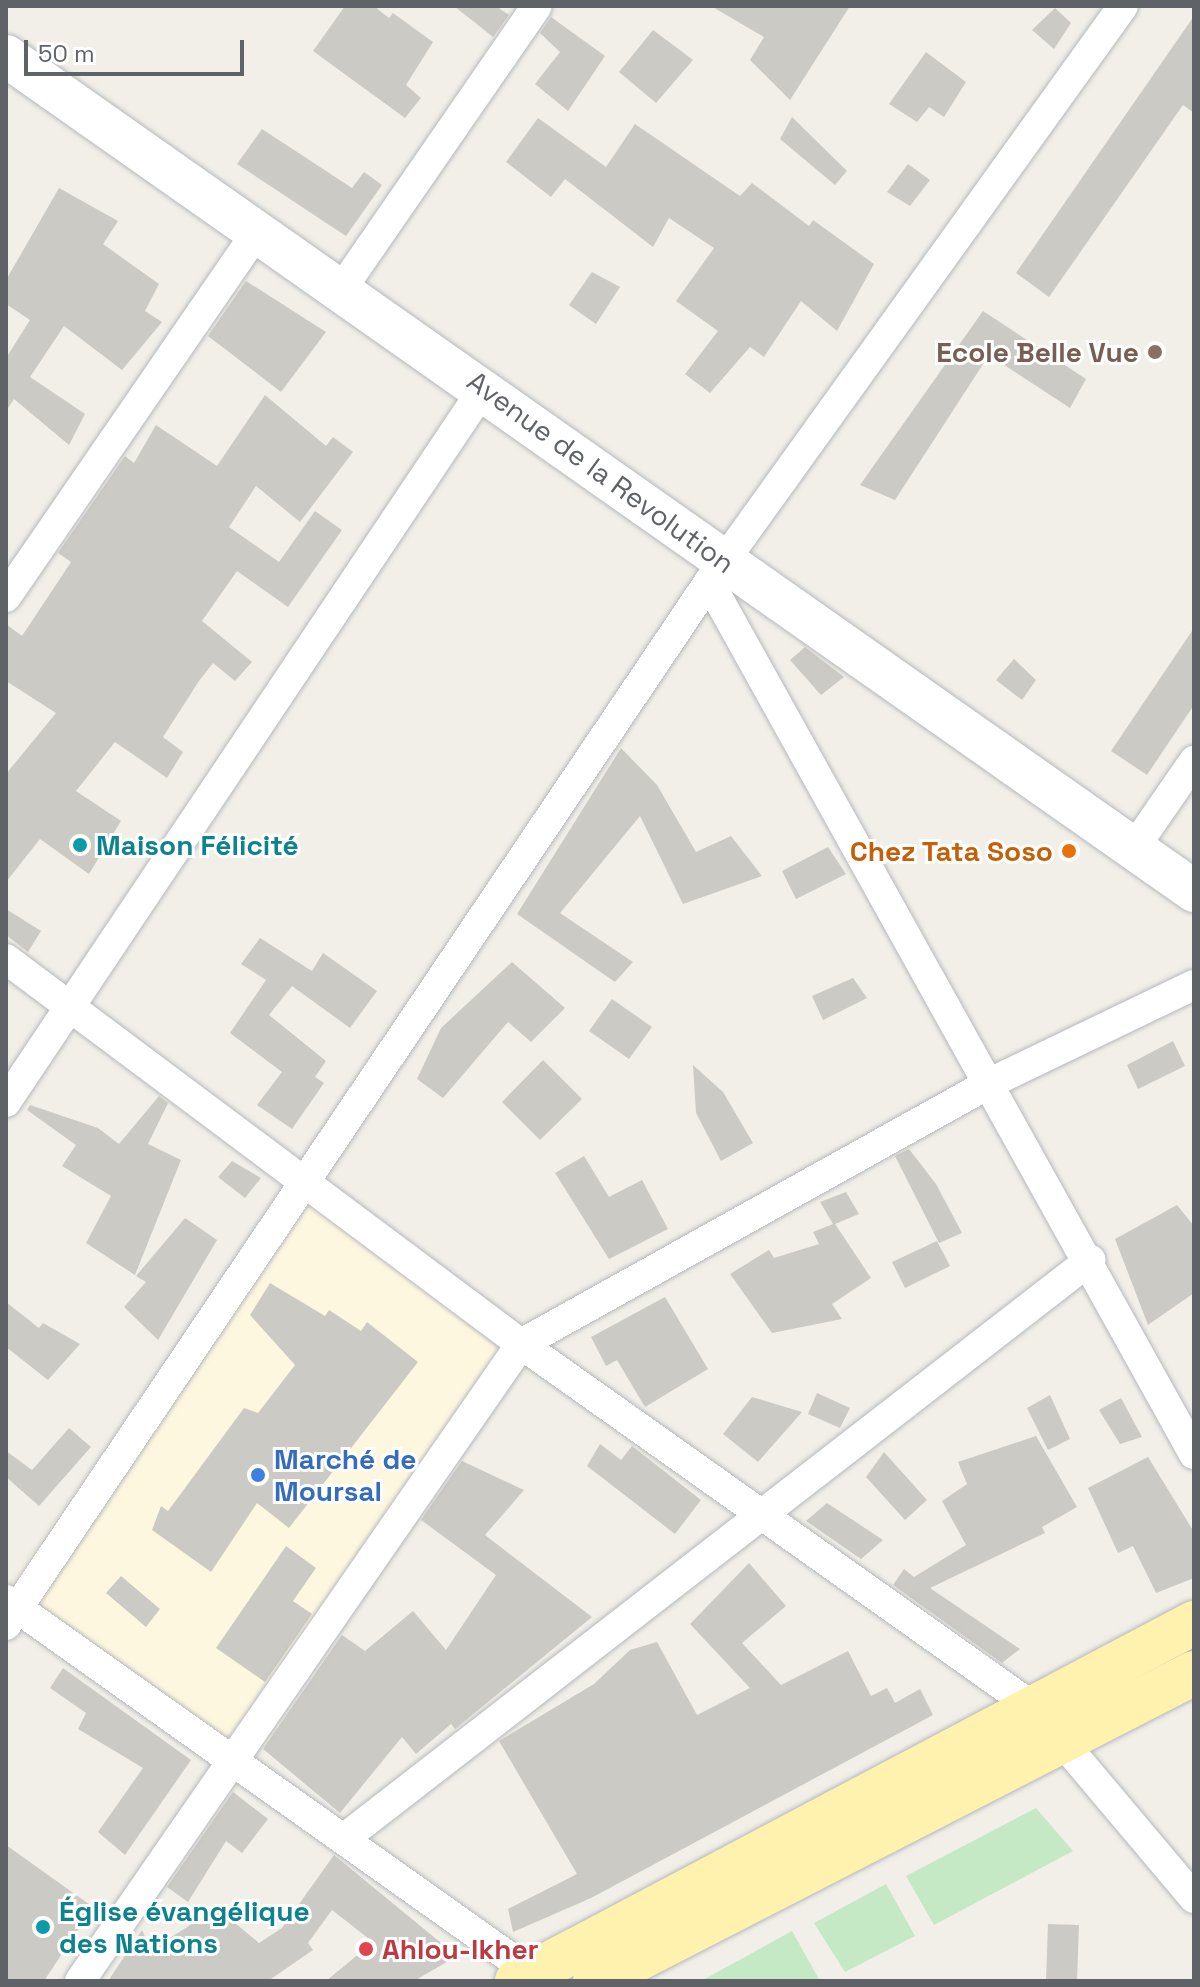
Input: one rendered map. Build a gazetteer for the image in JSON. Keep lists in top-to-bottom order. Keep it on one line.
{"streets":{"street":["Avenue de la Revolution"]},"places":["Ecole Belle Vue","Maison Félicité","Chez Tata Soso","Marché de Moursal","Église évangélique des Nations","Ahlou-lkher"],"scale_bar":"50 m"}
